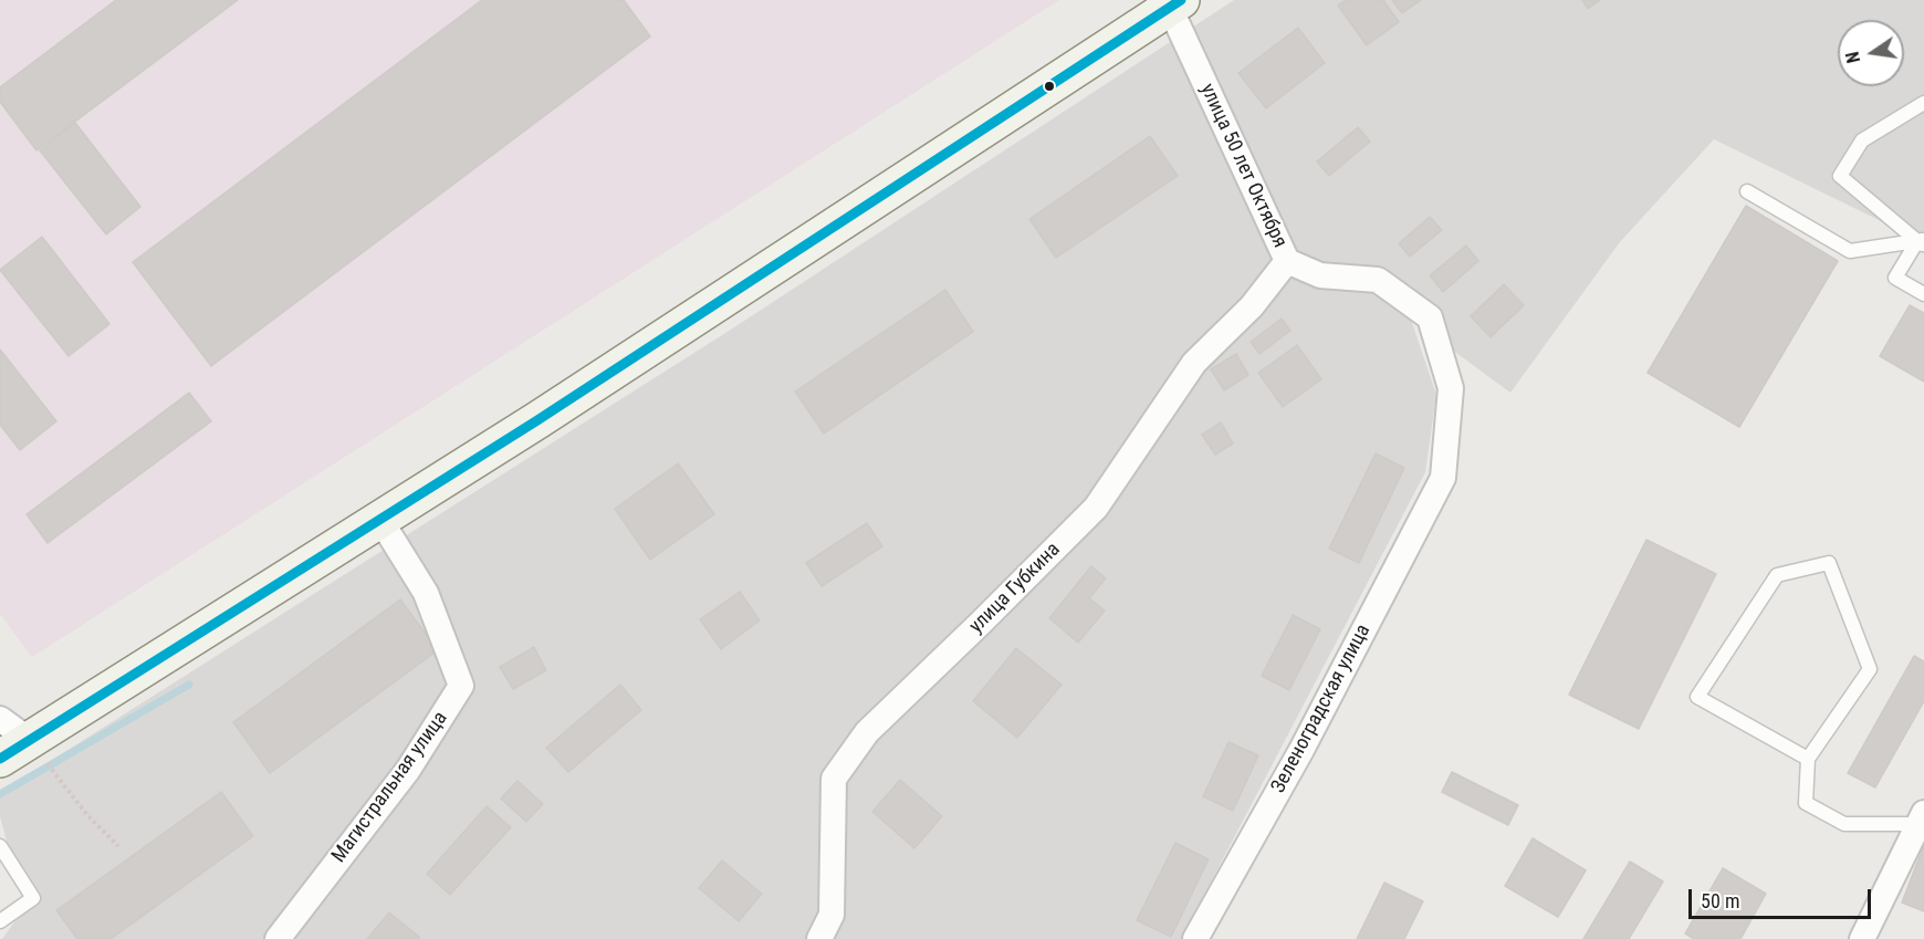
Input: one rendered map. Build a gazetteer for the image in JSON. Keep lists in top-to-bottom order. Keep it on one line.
{"streets":{"street":["улица 50 лет Октября","улица Губкина","Зеленоградская улица","Магистральная улица"]},"crossings":[["улица 50 лет Октября","улица Губкина"],["улица 50 лет Октября","Зеленоградская улица"]],"scale_bar":"50 m","north":"left"}
